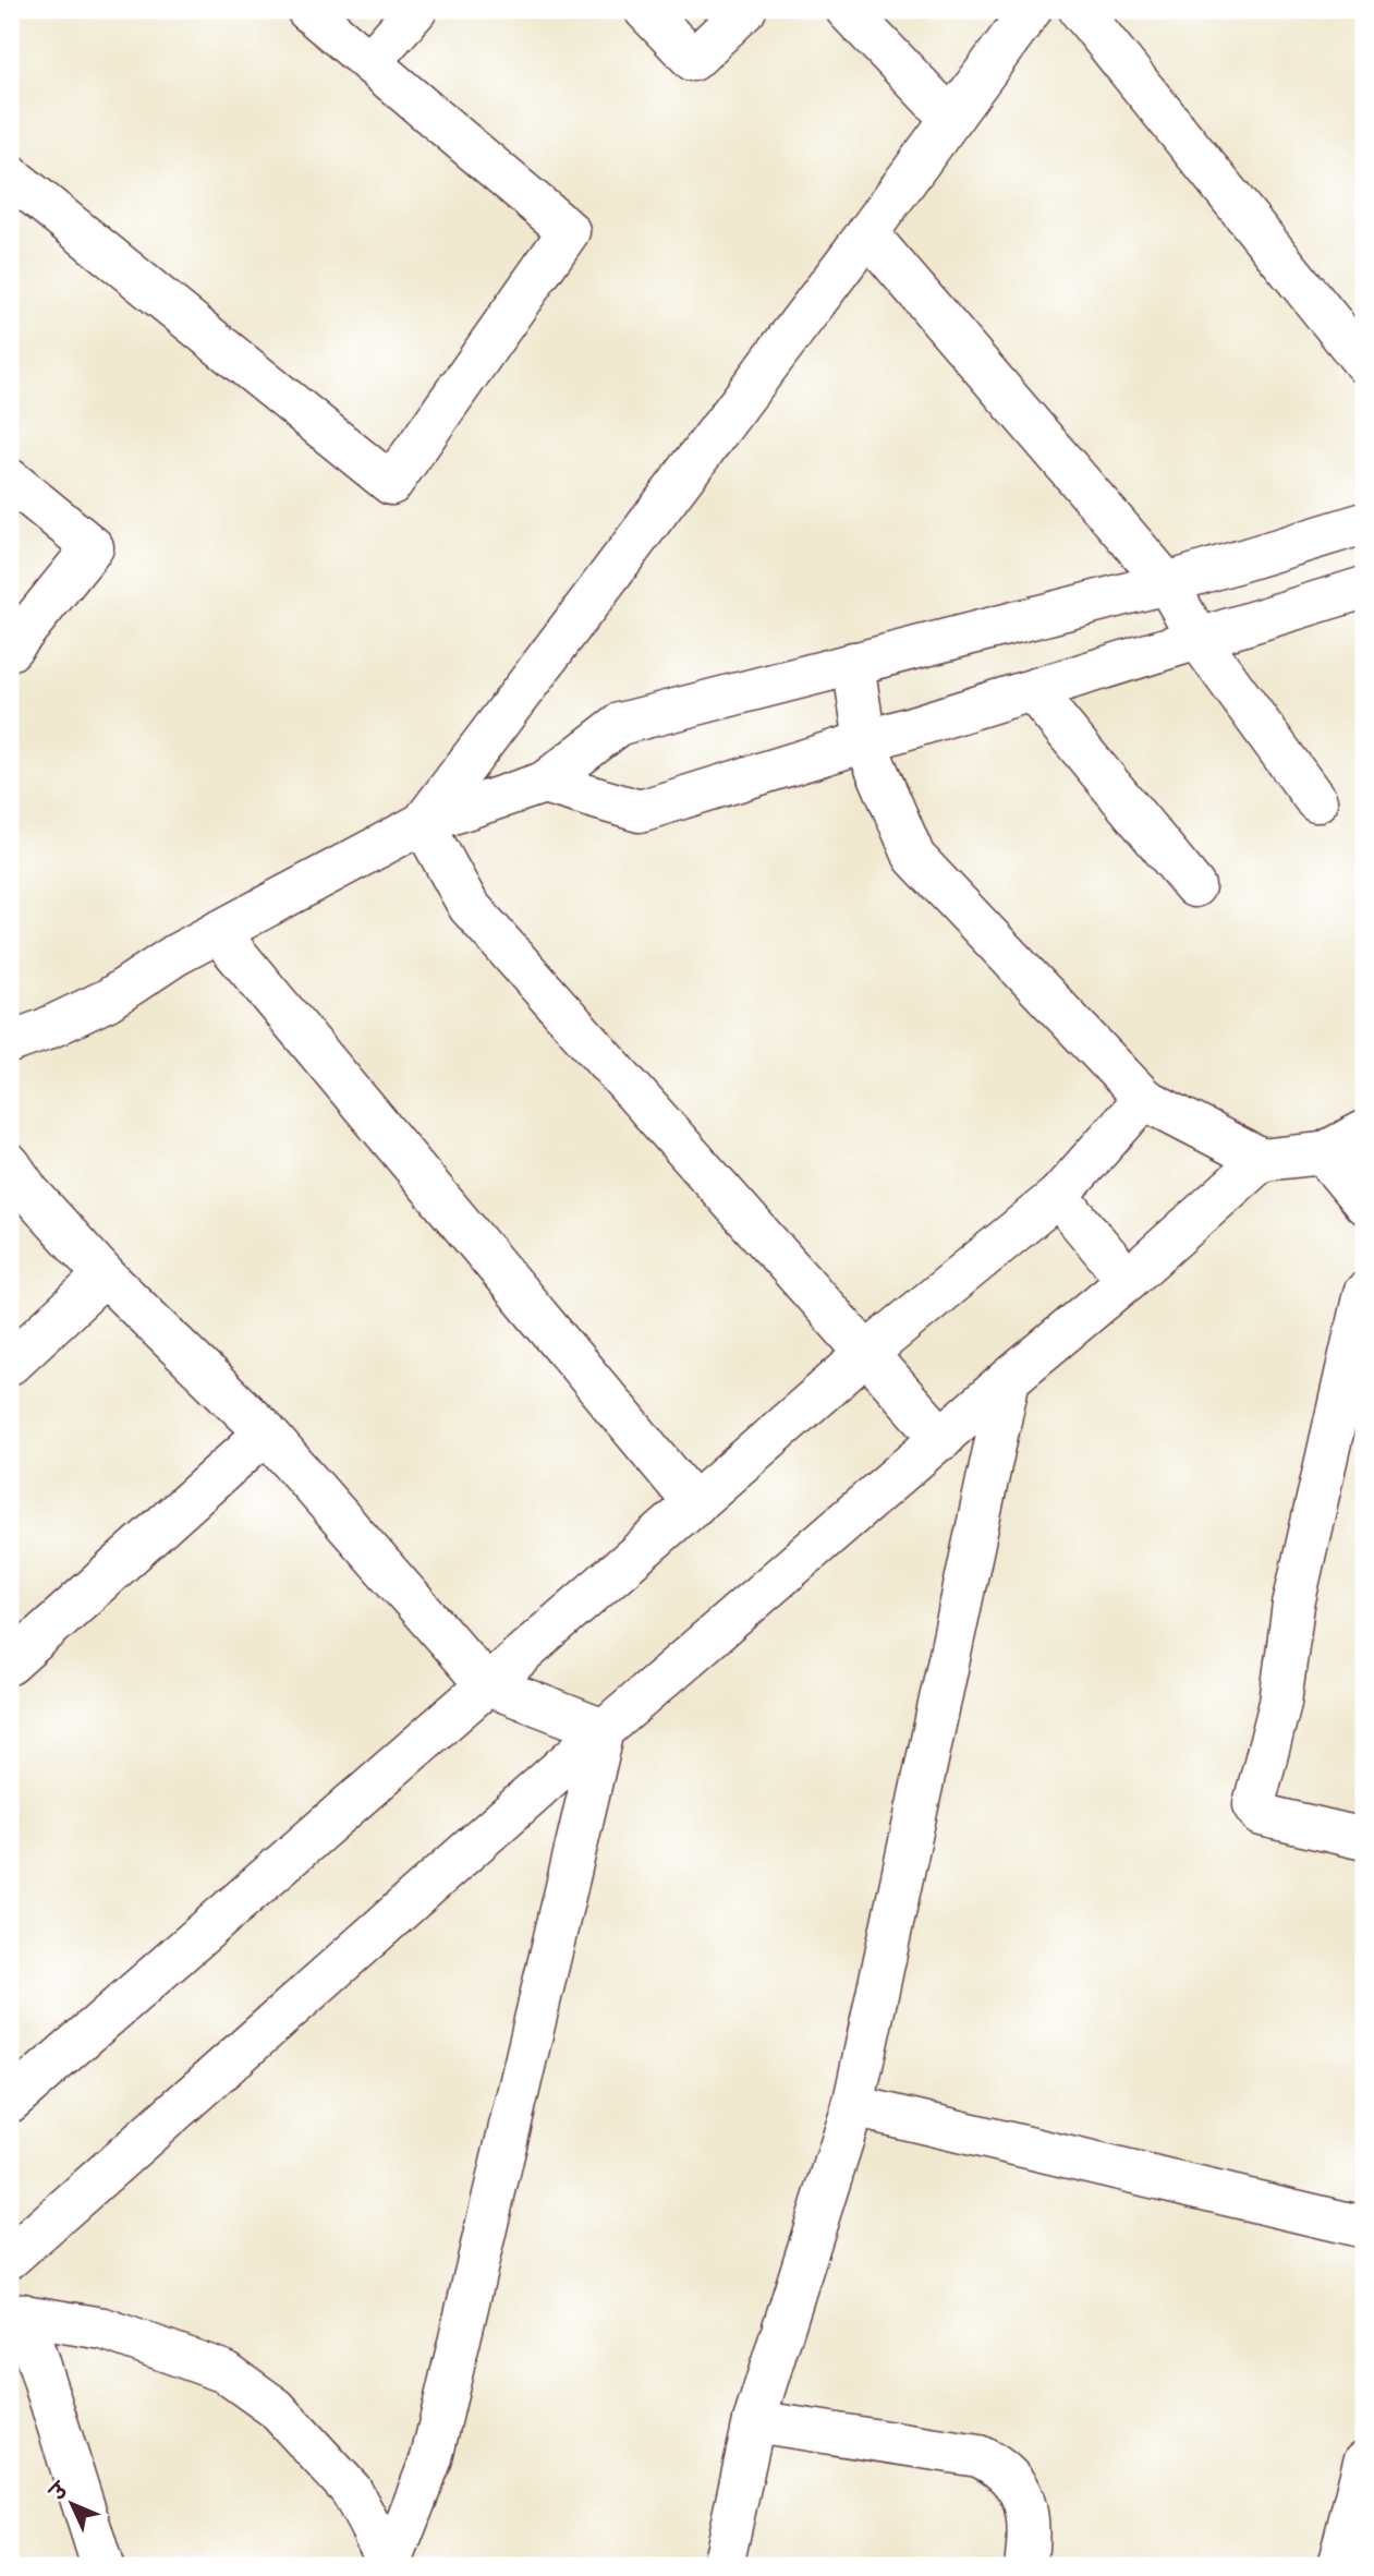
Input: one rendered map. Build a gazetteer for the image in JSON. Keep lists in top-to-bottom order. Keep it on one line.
{"north":"top left"}
